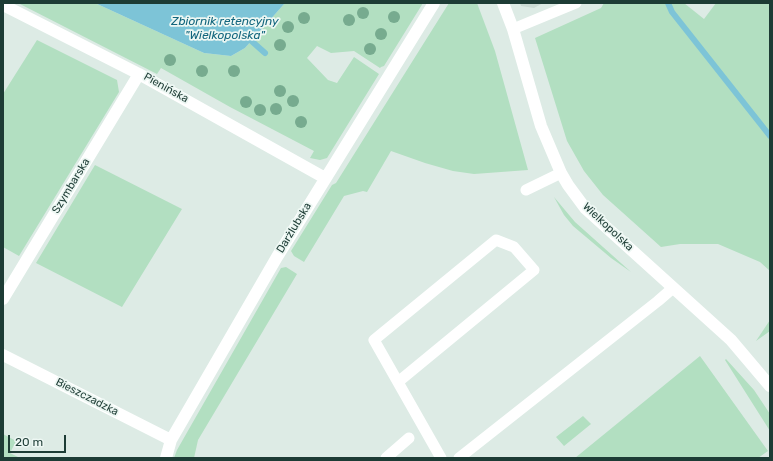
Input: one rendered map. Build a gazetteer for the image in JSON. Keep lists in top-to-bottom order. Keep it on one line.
{"streets":{"street":["Pienińska","Szymbarska","Wielkopolska","Darżlubska","Bieszczadzka"]},"crossings":[["Pienińska","Szymbarska"],["Pienińska","Darżlubska"],["Darżlubska","Bieszczadzka"]],"water":["Zbiornik retencyjny \"Wielkopolska\""],"scale_bar":"20 m"}
